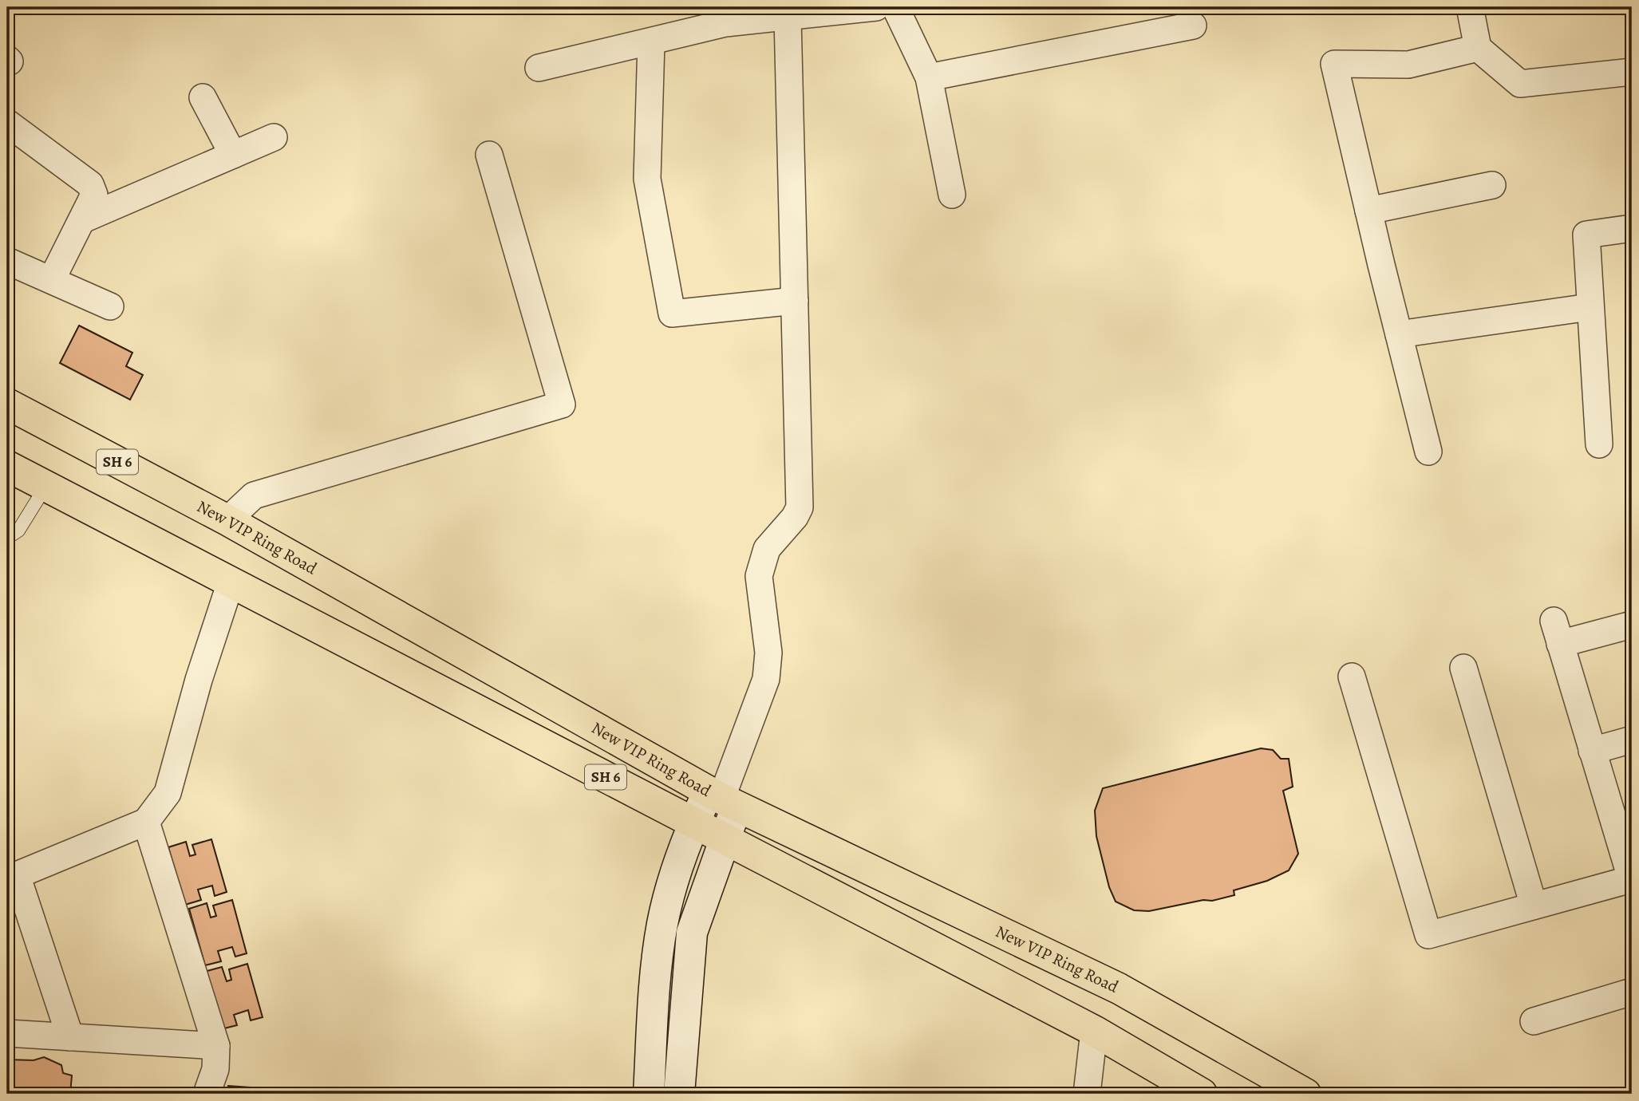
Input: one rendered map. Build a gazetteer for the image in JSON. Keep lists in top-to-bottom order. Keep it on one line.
{"streets":{"main road":["SH 6","New VIP Ring Road"]}}
